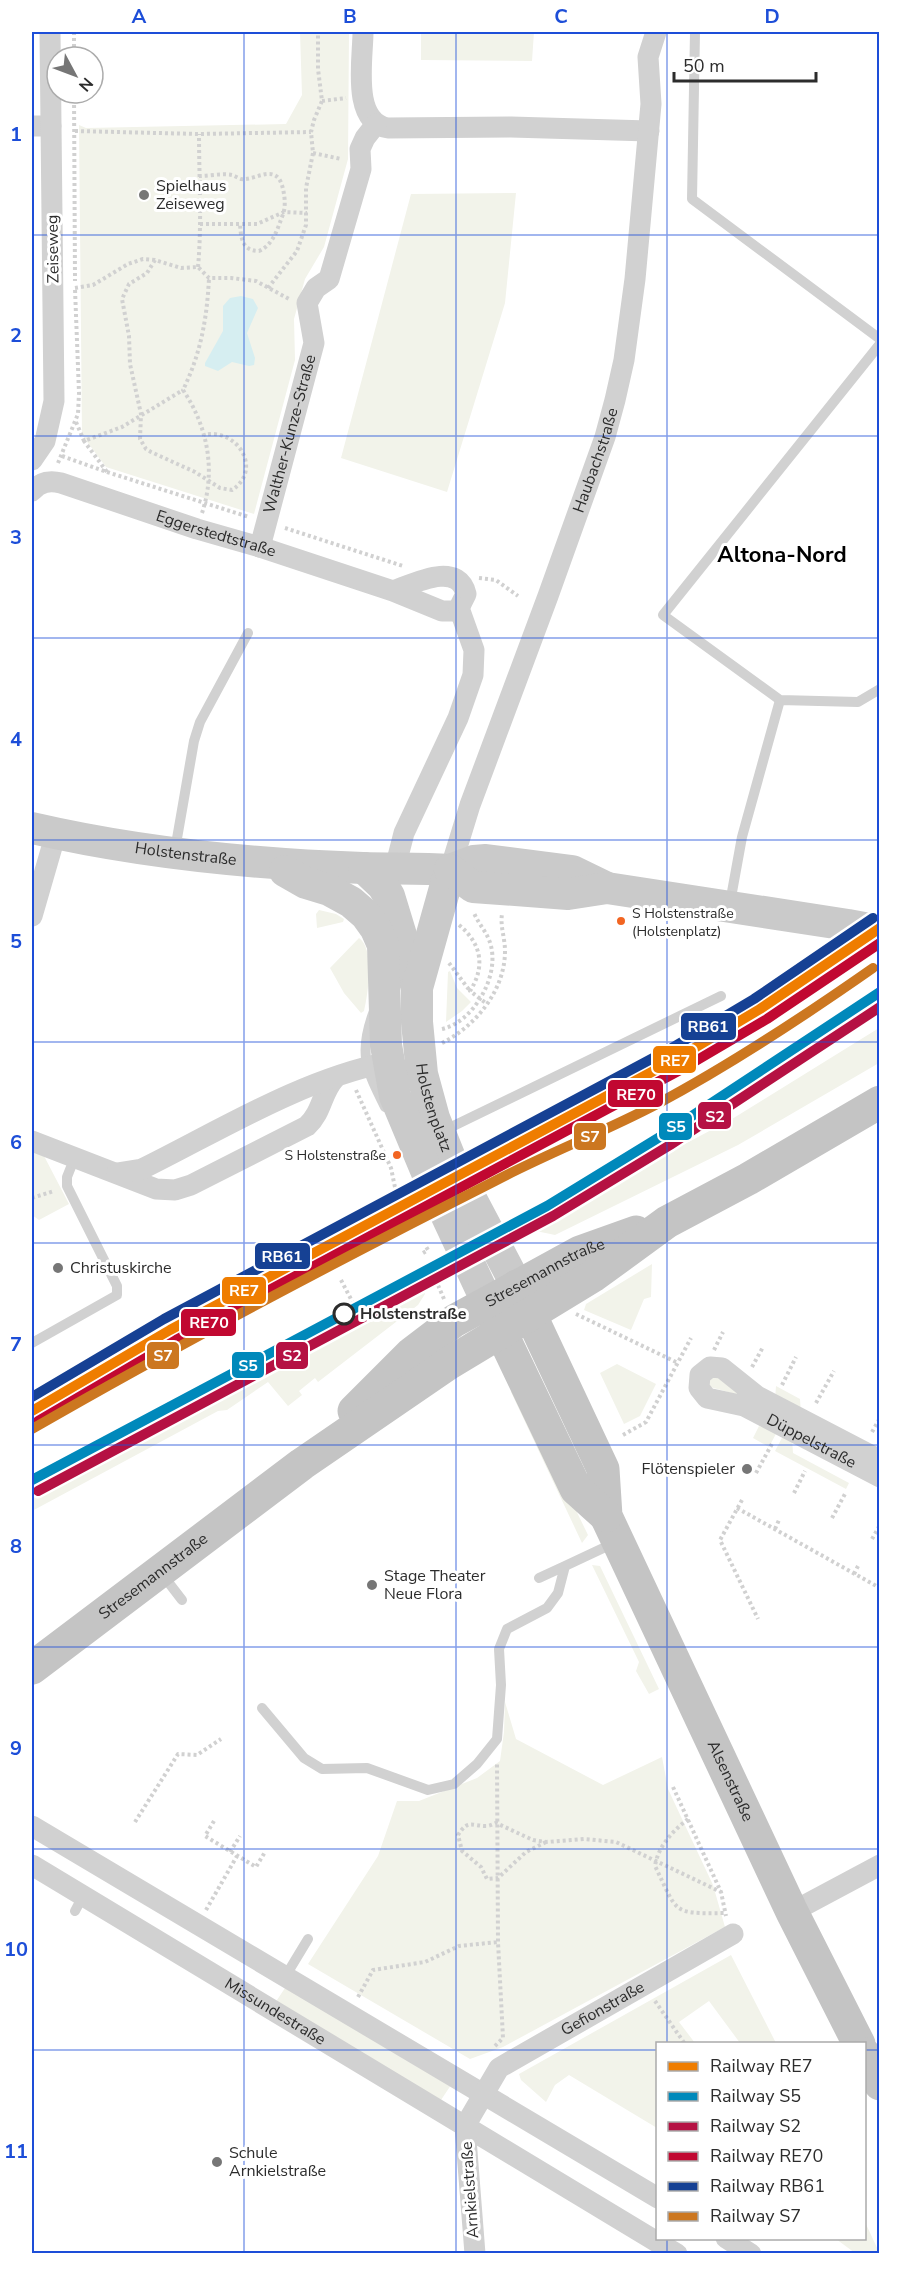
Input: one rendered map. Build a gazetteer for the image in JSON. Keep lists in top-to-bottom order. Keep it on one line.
{"streets":{"main road":["Holstenstraße","Holstenplatz","Stresemannstraße","Alsenstraße"],"street":["Zeiseweg","Walther-Kunze-Straße","Haubachstraße","Eggerstedtstraße","Düppelstraße","Gefionstraße","Missundestraße","Arnkielstraße"]},"crossings":[["Walther-Kunze-Straße","Eggerstedtstraße"],["Haubachstraße","Holstenplatz"],["Holstenstraße","Holstenplatz"],["Holstenplatz","Stresemannstraße"],["Holstenplatz","Alsenstraße"],["Stresemannstraße","Alsenstraße"],["Missundestraße","Arnkielstraße"]],"districts":["Altona-Nord"],"places":["Spielhaus Zeiseweg","S Holstenstraße (Holstenplatz)","S Holstenstraße","Christuskirche","Holstenstraße","Flötenspieler","Stage Theater Neue Flora","Schule Arnkielstraße"],"lines":["rail line RB61","rail line RE7","rail line RE70","rail line S7","rail line S5","rail line S2"],"legend":["Railway RE7","Railway S5","Railway S2","Railway RE70","Railway RB61","Railway S7"],"scale_bar":"50 m","north":"bottom right","grid":{"columns":["A","B","C","D"],"rows":["1","2","3","4","5","6","7","8","9","10","11"]}}
